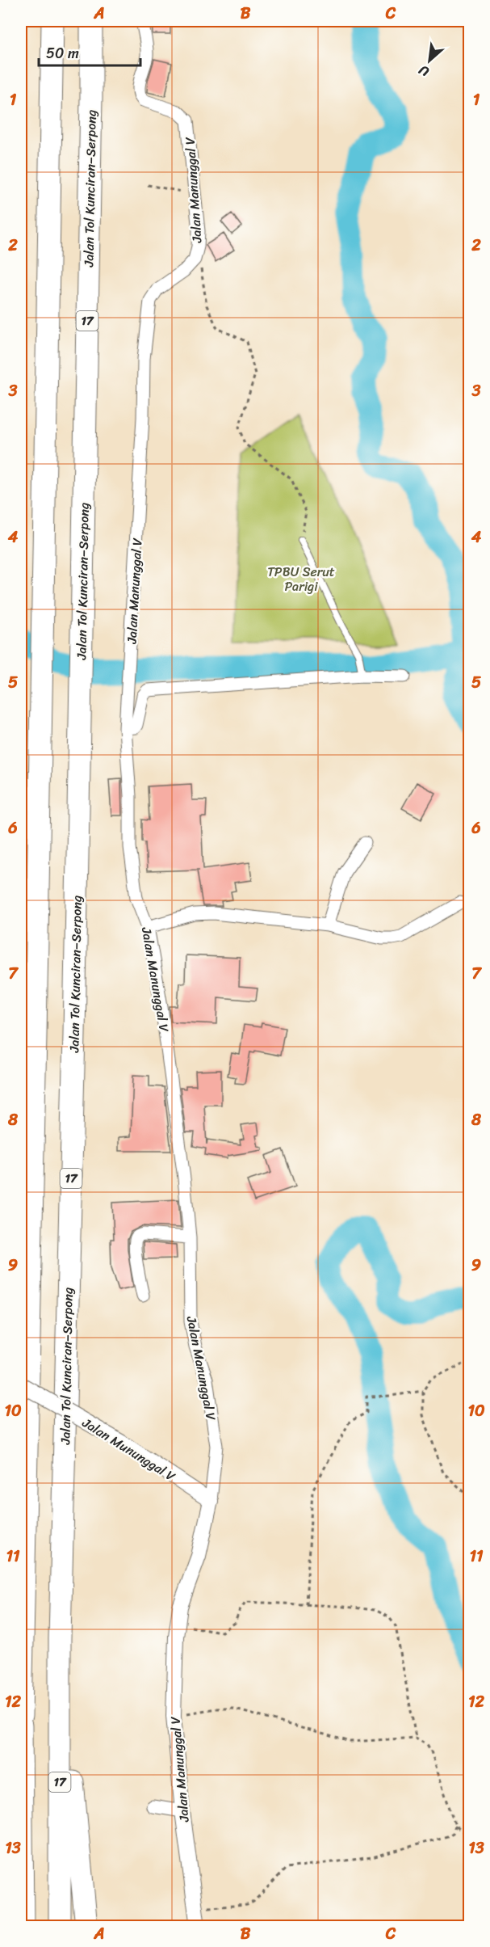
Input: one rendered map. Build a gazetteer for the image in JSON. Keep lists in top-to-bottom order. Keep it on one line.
{"streets":{"highway":["Jalan Tol Kunciran–Serpong","17"],"street":["Jalan Manunggal V","Jalan Mununggal V"]},"crossings":[["Jalan Manunggal V","Jalan Mununggal V"]],"parks":["TPBU Serut Parigi"],"scale_bar":"50 m","north":"bottom left","grid":{"columns":["A","B","C"],"rows":["1","2","3","4","5","6","7","8","9","10","11","12","13"]}}
